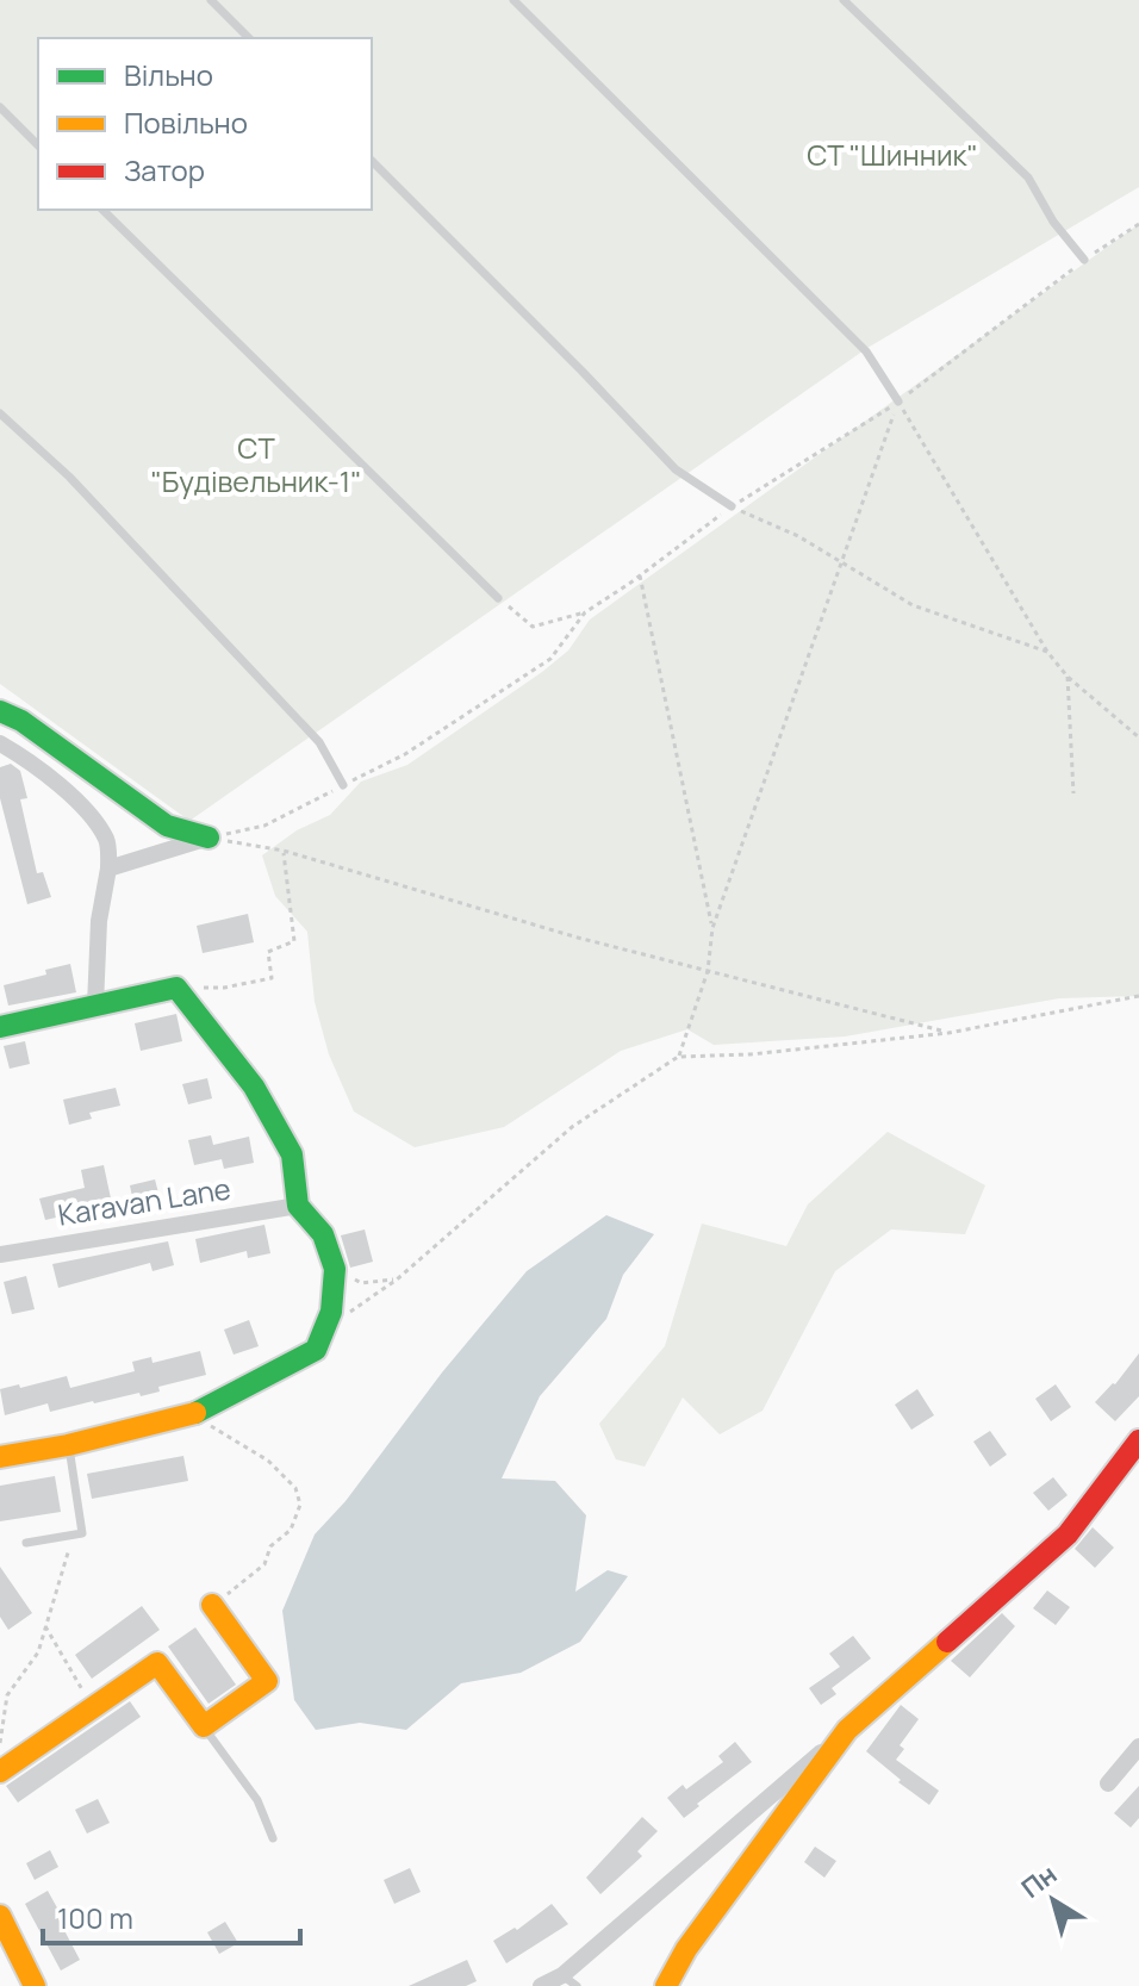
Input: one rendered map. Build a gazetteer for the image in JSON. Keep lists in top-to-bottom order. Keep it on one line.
{"streets":{"street":["Karavan Lane"]},"parks":["СТ \"Шинник\"","СТ \"Будівельник-1\""],"legend":["Вільно","Повільно","Затор"],"scale_bar":"100 m","north":"top left"}
